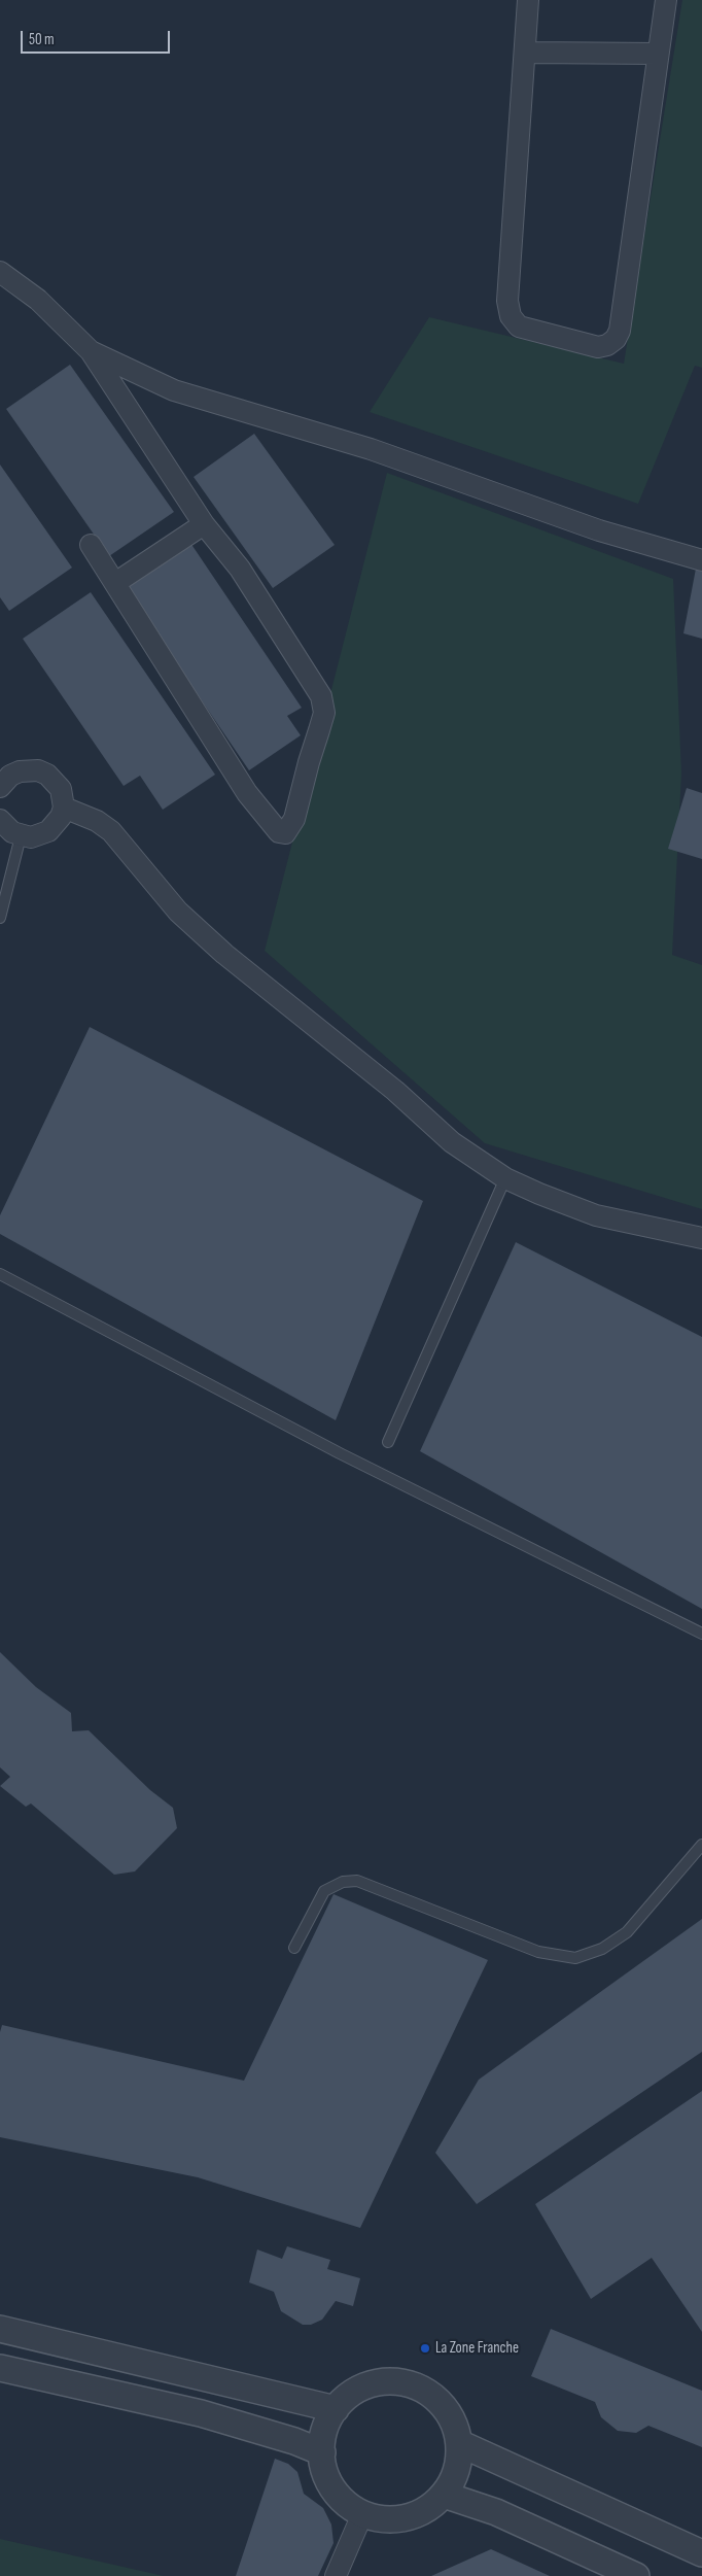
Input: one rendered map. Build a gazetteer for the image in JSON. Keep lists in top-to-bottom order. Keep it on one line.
{"places":["La Zone Franche"],"scale_bar":"50 m"}
